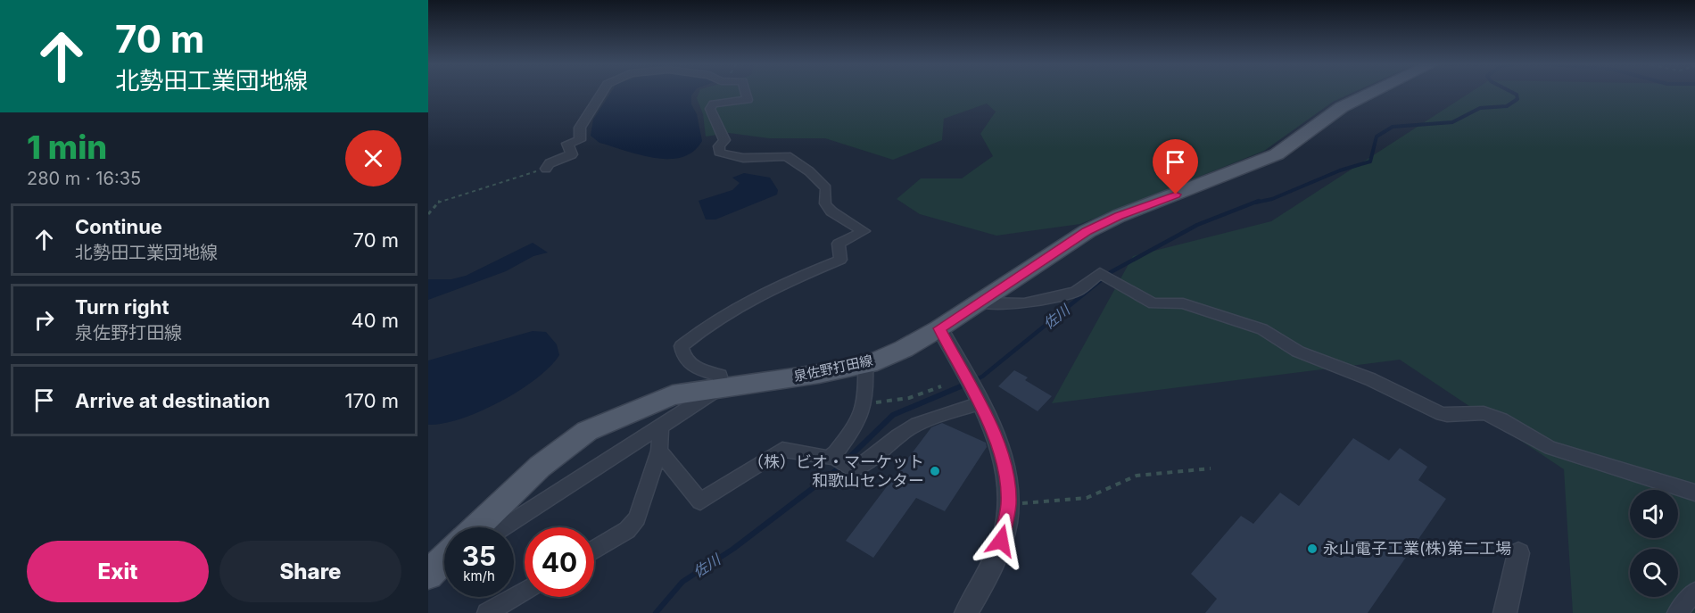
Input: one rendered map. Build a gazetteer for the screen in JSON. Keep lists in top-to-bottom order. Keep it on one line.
{"streets":{"main road":["泉佐野打田線"]},"water":["佐川"],"places":["（株）ビオ・マーケット 和歌山センター","永山電子工業(株)第二工場"],"page":{"turn":["70 m","北勢田工業団地線"],"heading":["1 min","280 m · 16:35"],"list":[{"name":"Continue","note":"北勢田工業団地線","value":"70 m"},{"name":"Turn right","note":"泉佐野打田線","value":"40 m"},{"name":"Arrive at destination","value":"170 m"}],"speed":"35 km/h","limit":"40","buttons":["Exit","Share"]}}
